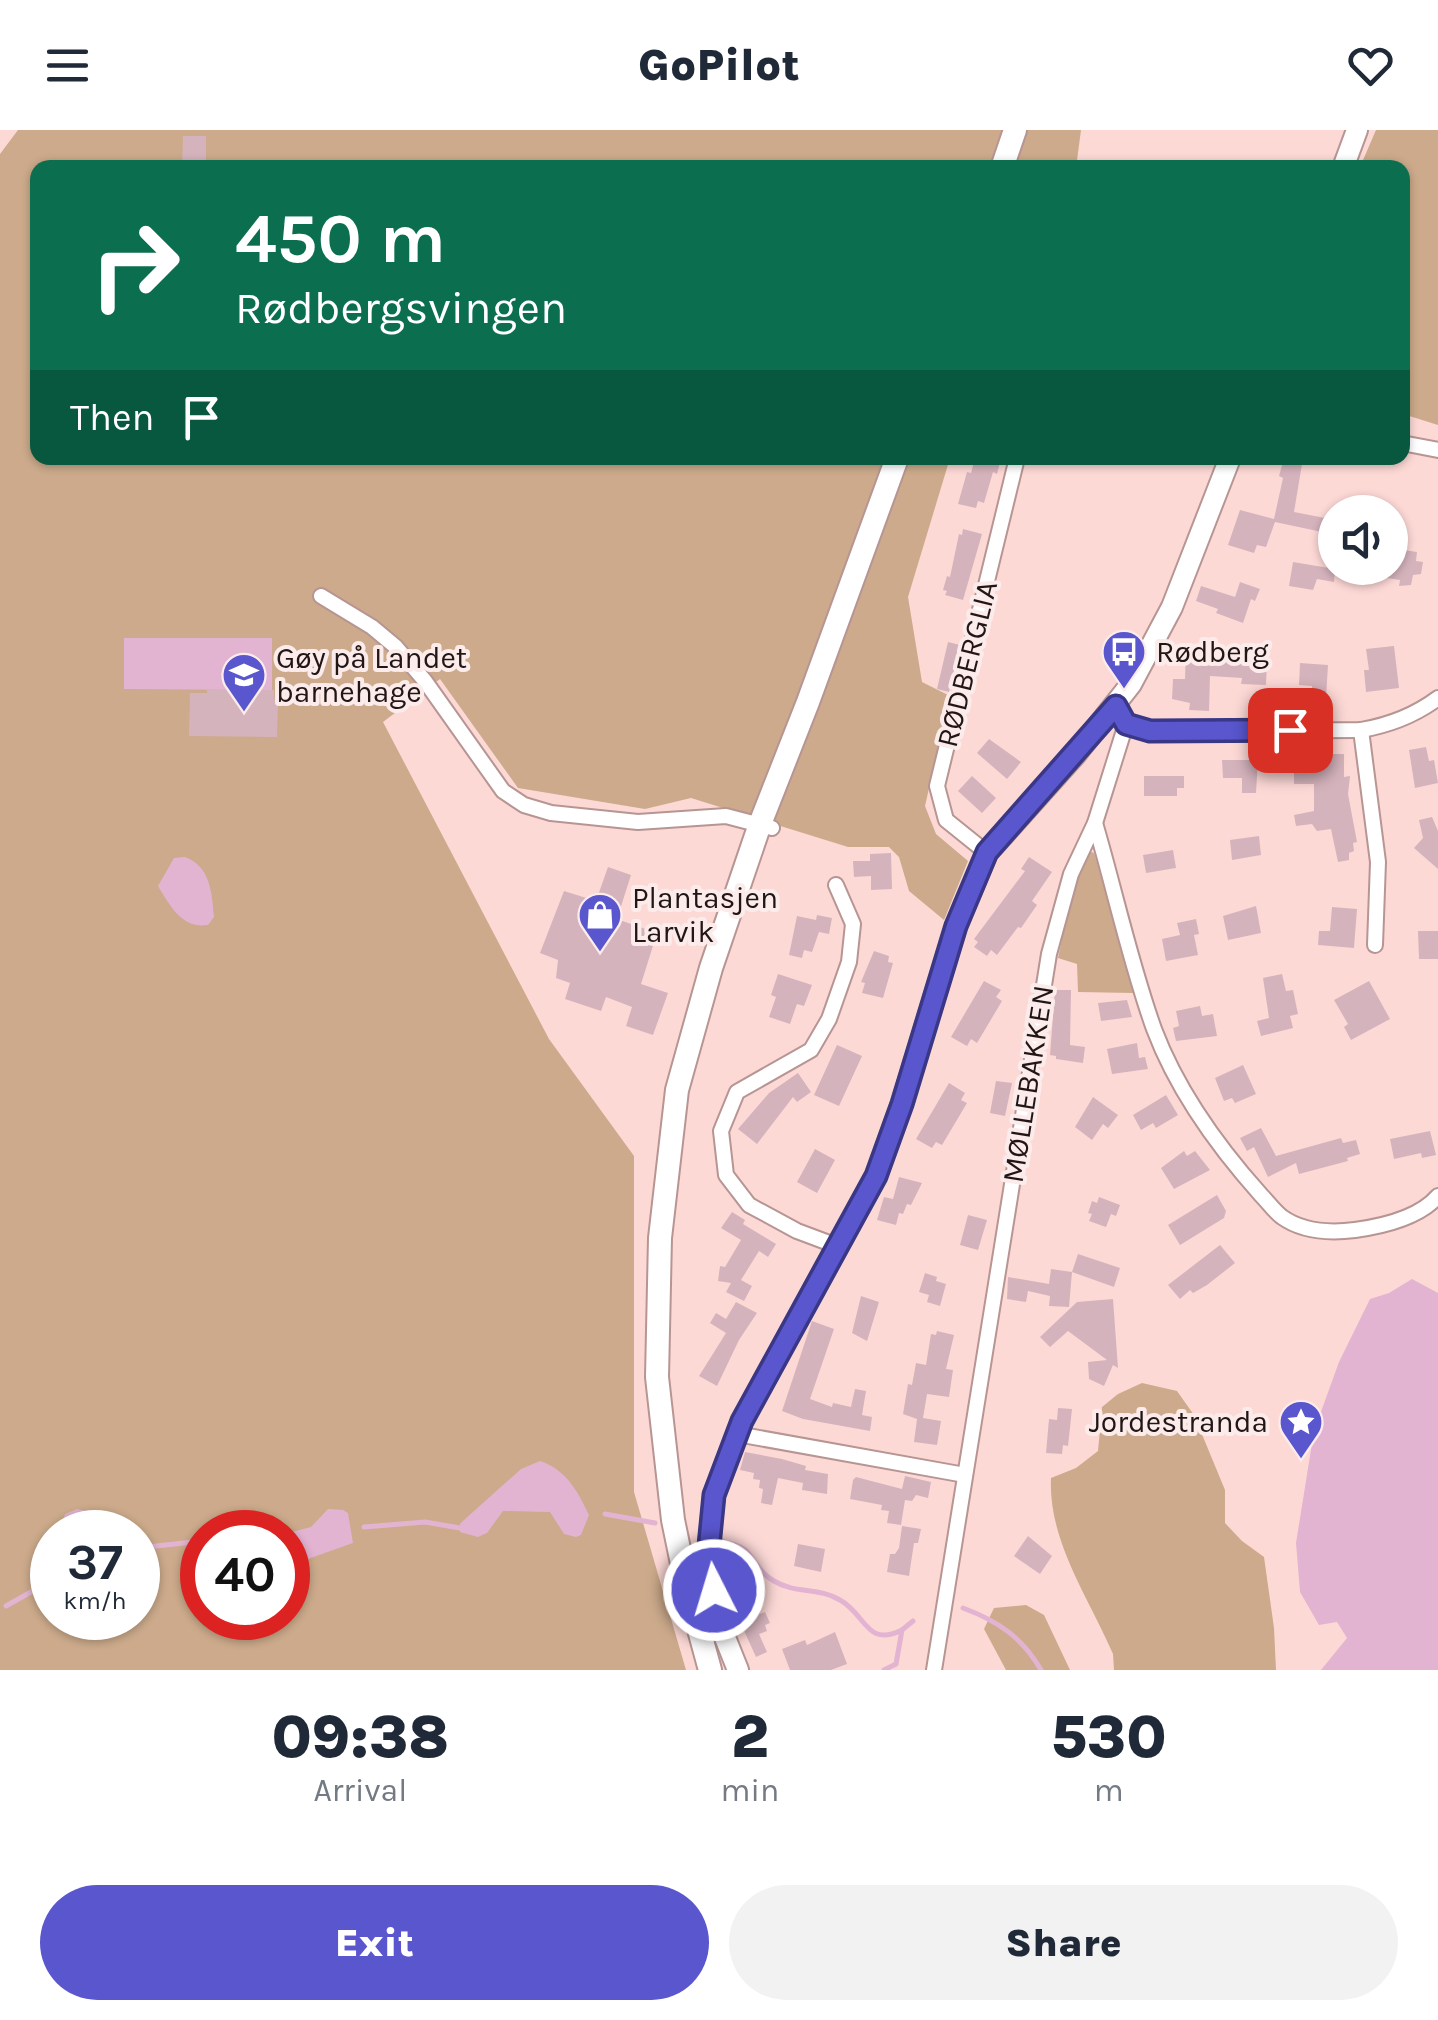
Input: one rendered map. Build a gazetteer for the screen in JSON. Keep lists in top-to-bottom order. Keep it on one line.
{"streets":{"street":["RØDBERGLIA","MØLLEBAKKEN"]},"places":{"bus stop":["Rødberg"],"school or university":["Gøy på Landet barnehage"],"shop":["Plantasjen Larvik"],"place":["Jordestranda"]},"page":{"header":"GoPilot","turn":["450 m","Rødbergsvingen"],"then":"Then","speed":"37 km/h","limit":"40","eta":["09:38","Arrival","2","min","530","m"],"buttons":["Exit","Share"]}}
